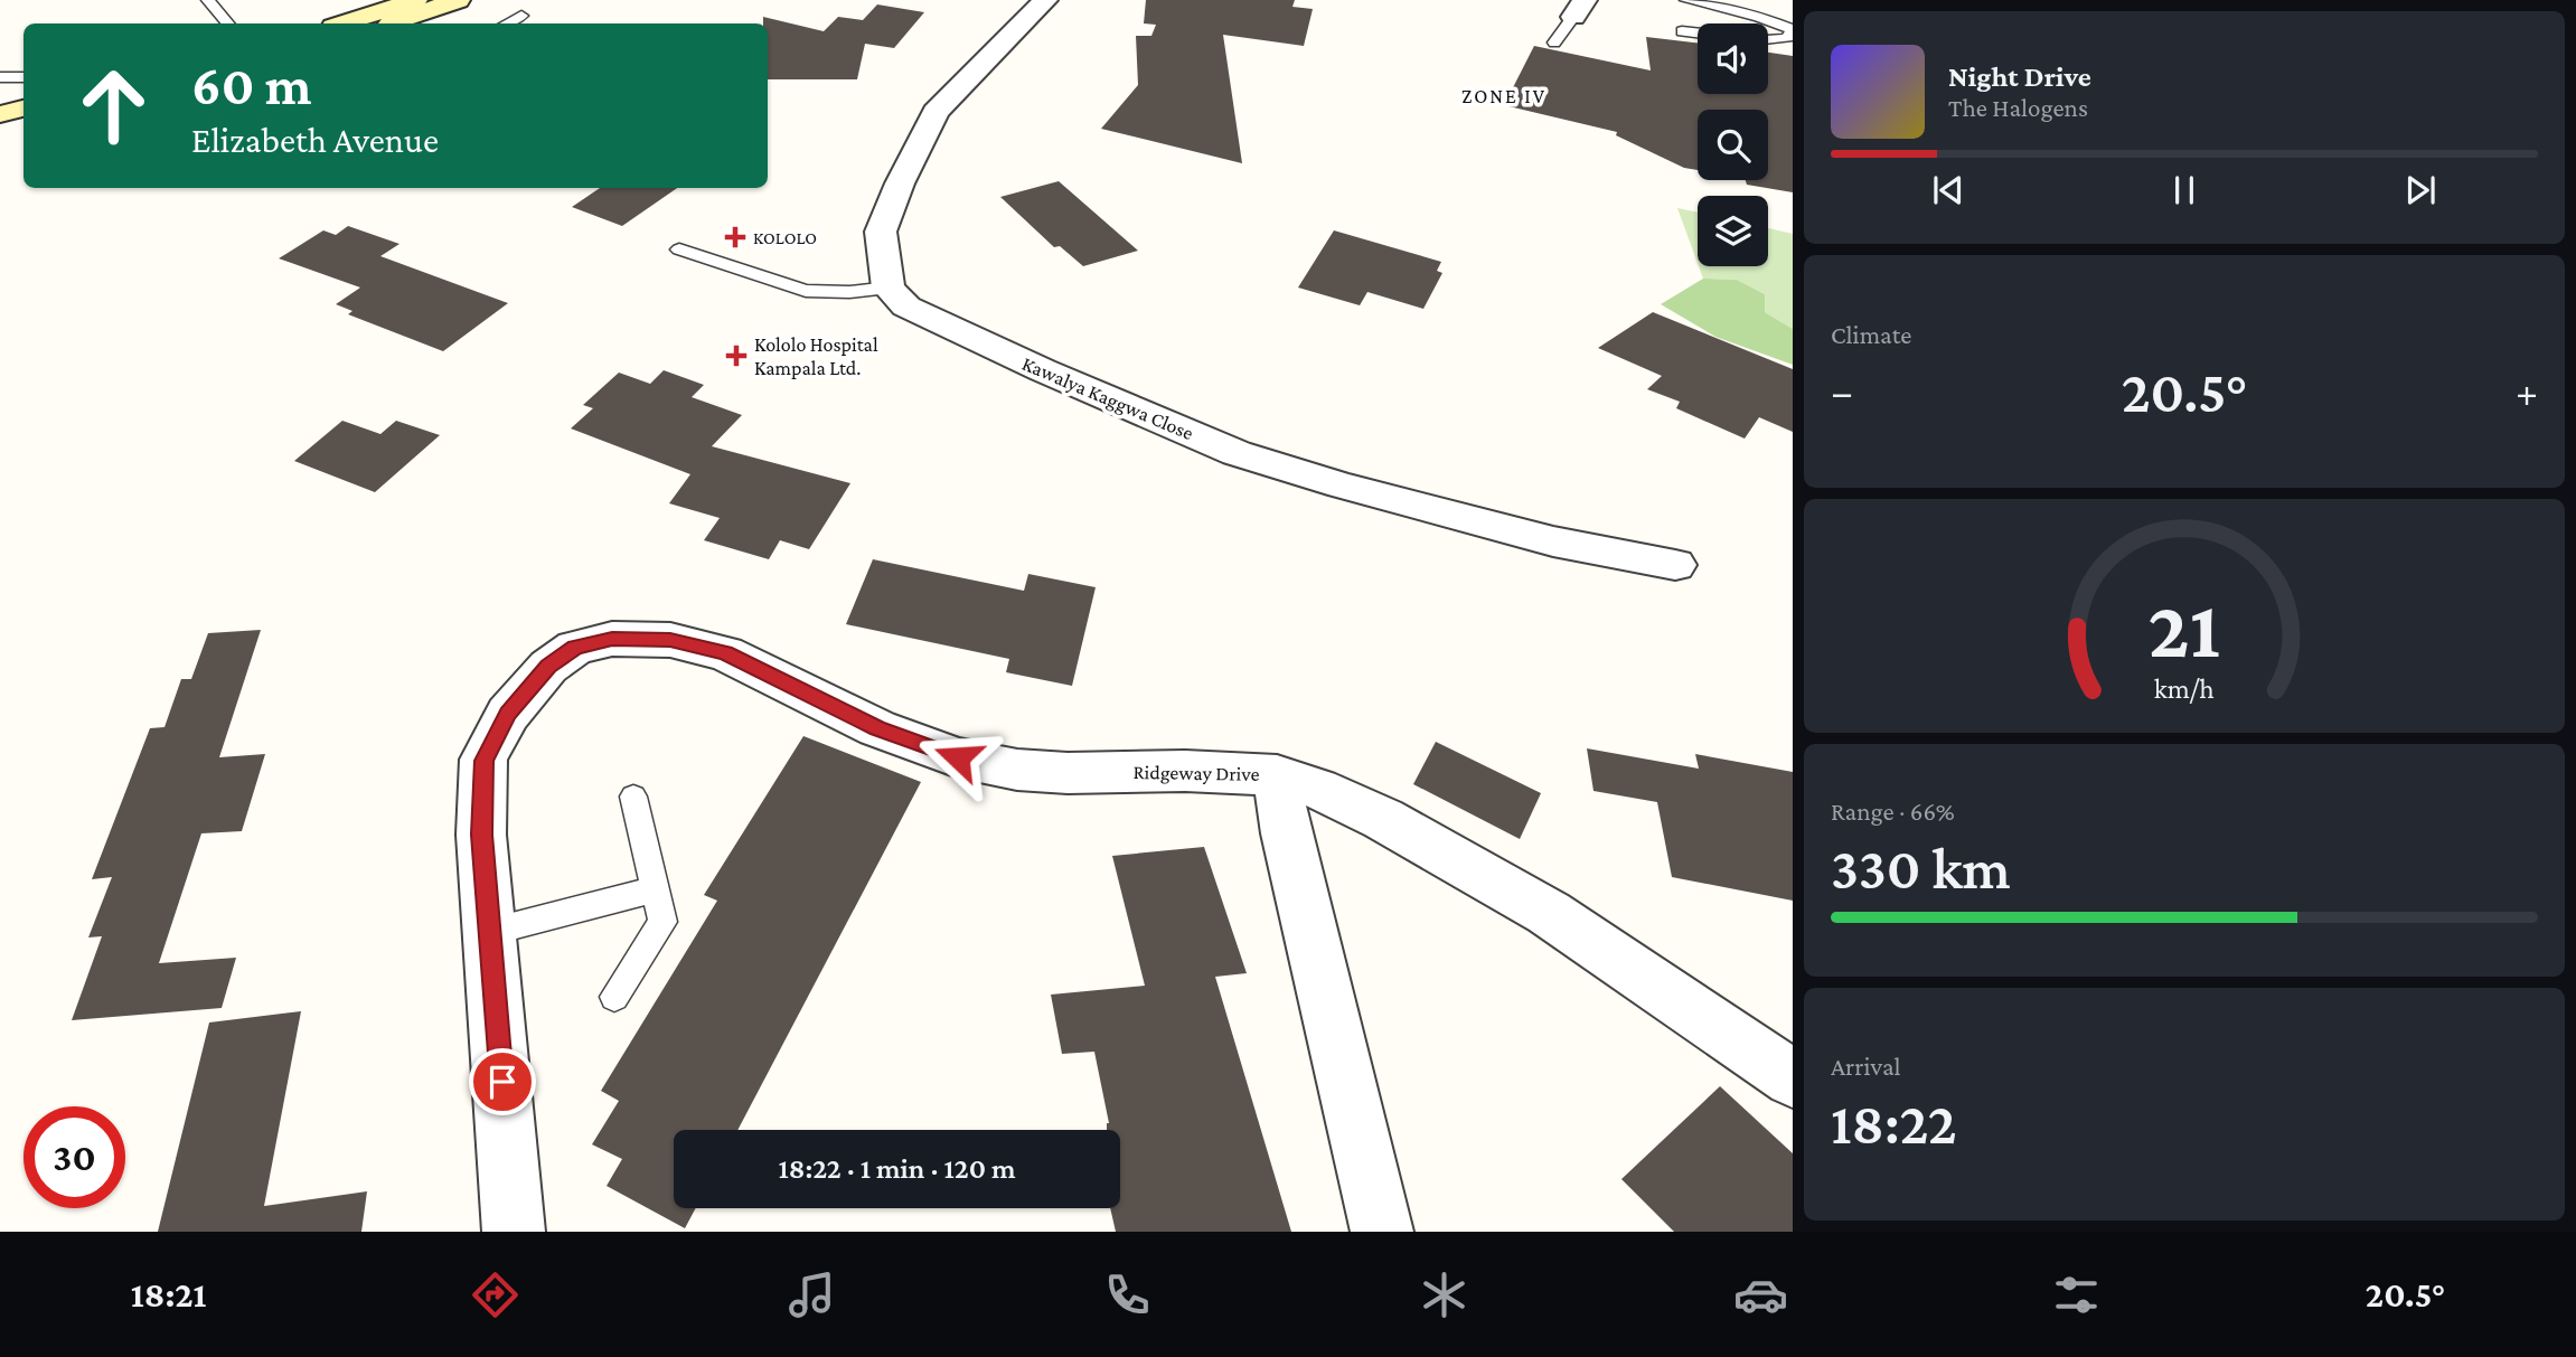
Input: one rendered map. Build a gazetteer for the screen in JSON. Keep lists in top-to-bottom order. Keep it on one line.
{"streets":{"street":["Kawalya Kaggwa Close","Ridgeway Drive"]},"districts":["ZONE IV"],"places":{"health":["KOLOLO","Kololo Hospital Kampala Ltd."]},"page":{"turn":["60 m","Elizabeth Avenue"],"song":["Night Drive","The Halogens"],"tile":["Climate",["Range · 66%","330 km"],["Arrival","18:22"]],"heat":["−","20.5°","+"],"limit":"30","trip":"18:22 · 1 min · 120 m","tabs":["18:21","20.5°"],"gauge":["21","km/h"]}}
